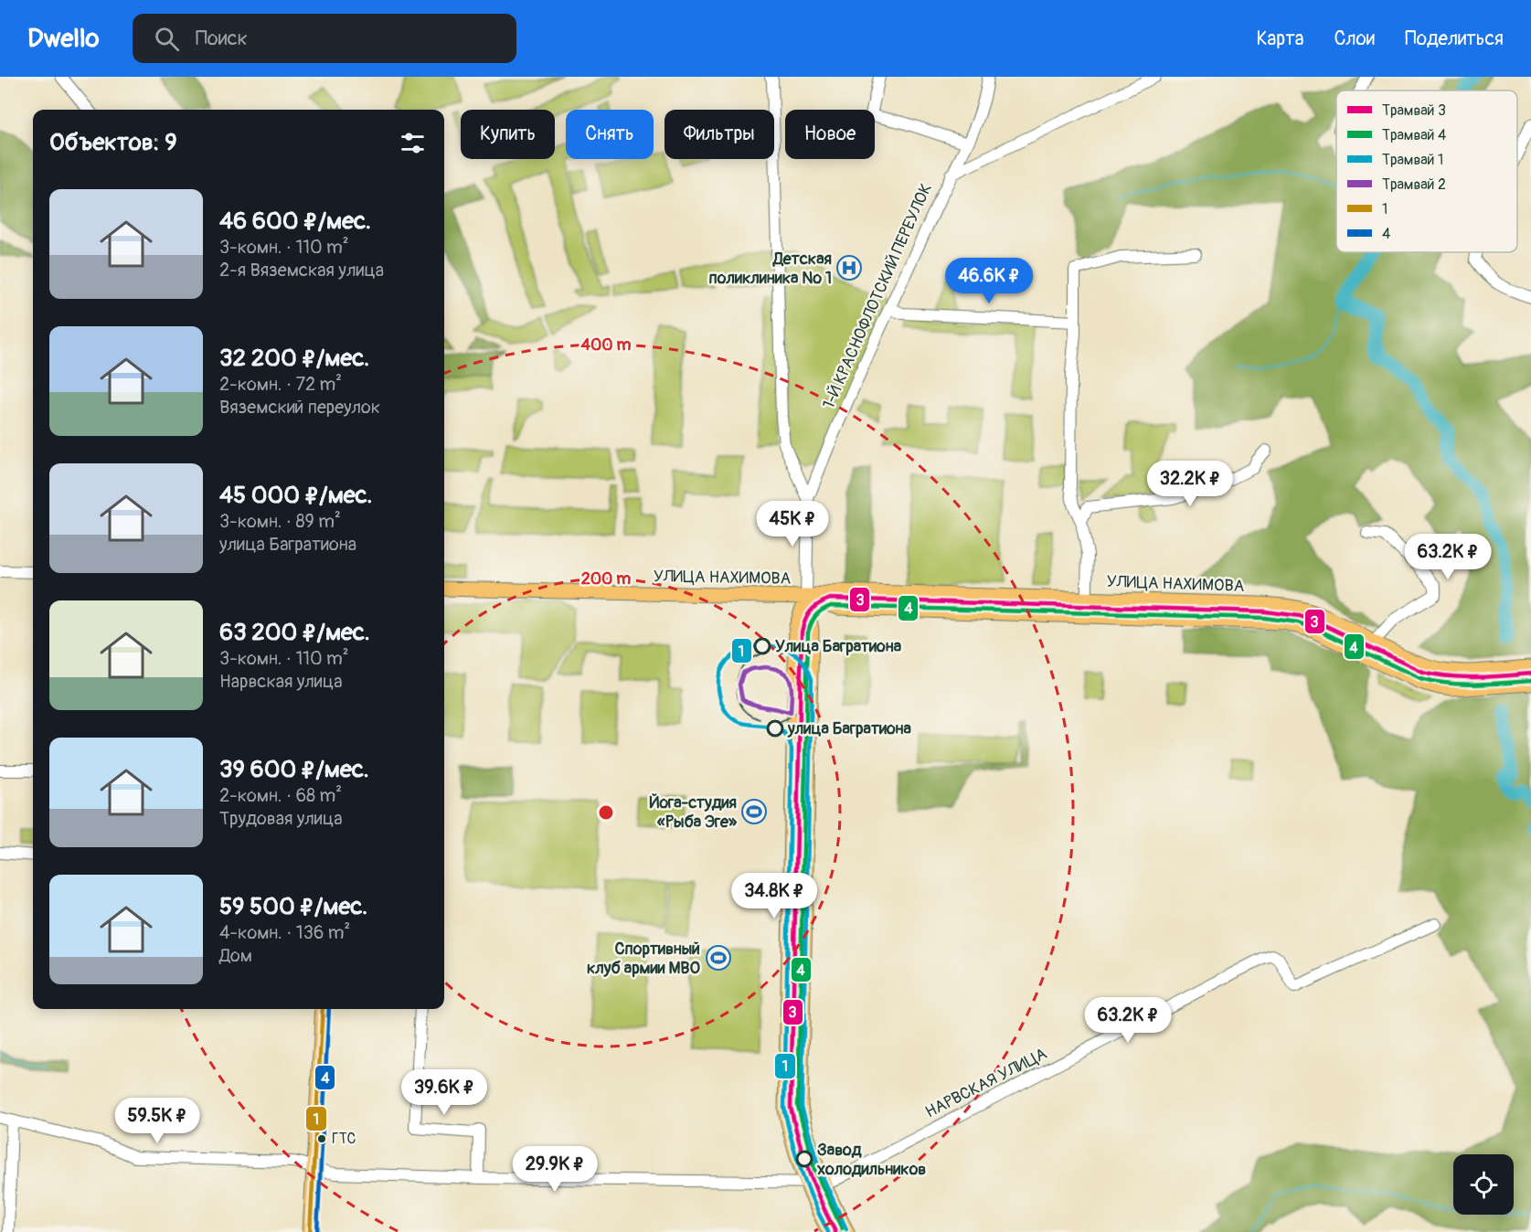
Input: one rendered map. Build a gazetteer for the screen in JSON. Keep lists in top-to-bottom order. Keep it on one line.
{"streets":{"main road":["УЛИЦА НАХИМОВА"],"street":["1-Й КРАСНОФЛОТСКИЙ ПЕРЕУЛОК","НАРВСКАЯ УЛИЦА"]},"places":{"hospital":["Детская поликлиника № 1"],"other":["Улица Багратиона","улица Багратиона","ГТС","Завод холодильников"],"sports":["Йога-студия «Рыба Эге»","Спортивный клуб армии МВО"]},"lines":["tram line 3","tram line 4","tram line 1","tram line 2","transit line 1","transit line 4"],"legend":["Трамвай 3","Трамвай 4","Трамвай 1","Трамвай 2","1","4"],"page":{"header":"Dwello","search":"Поиск","nav":["Карта","Слои","Поделиться"],"chip":["Купить","Снять","Фильтры","Новое"],"heading":"Объектов: 9","list":[{"name":"46 600 ₽/мес.","note":"3-комн. · 110 m² · 2-я Вяземская улица"},{"name":"32 200 ₽/мес.","note":"2-комн. · 72 m² · Вяземский переулок"},{"name":"45 000 ₽/мес.","note":"3-комн. · 89 m² · улица Багратиона"},{"name":"63 200 ₽/мес.","note":"3-комн. · 110 m² · Нарвская улица"},{"name":"39 600 ₽/мес.","note":"2-комн. · 68 m² · Трудовая улица"},{"name":"59 500 ₽/мес.","note":"4-комн. · 136 m² · Дом"}],"price":["46.6K ₽","32.2K ₽","45K ₽","63.2K ₽","34.8K ₽","63.2K ₽","39.6K ₽","59.5K ₽","29.9K ₽"]},"rings":["400 m","200 m"]}
